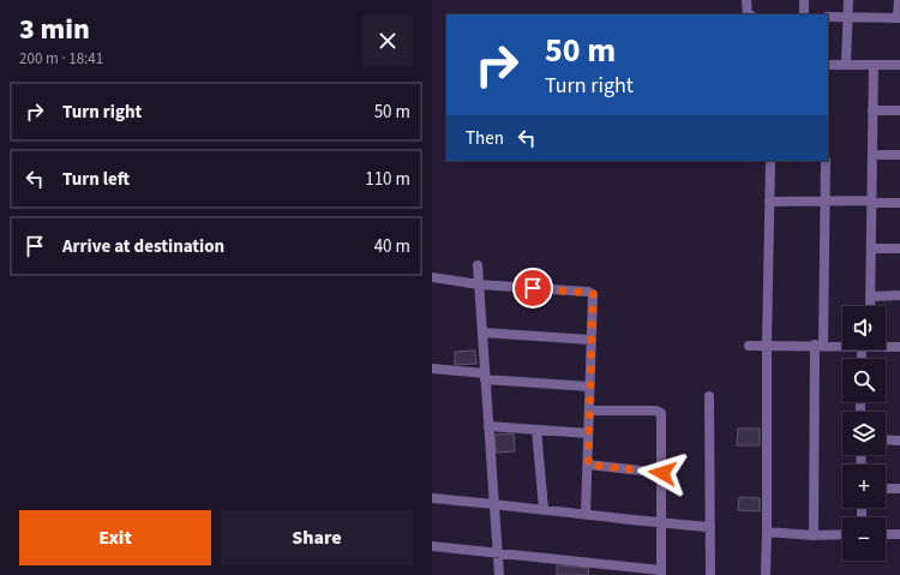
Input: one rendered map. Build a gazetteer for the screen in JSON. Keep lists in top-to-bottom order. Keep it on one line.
{"page":{"heading":["3 min","200 m · 18:41"],"turn":["50 m","Turn right"],"list":[{"name":"Turn right","value":"50 m"},{"name":"Turn left","value":"110 m"},{"name":"Arrive at destination","value":"40 m"}],"then":"Then","map_buttons":["+","−"],"buttons":["Exit","Share"]}}
